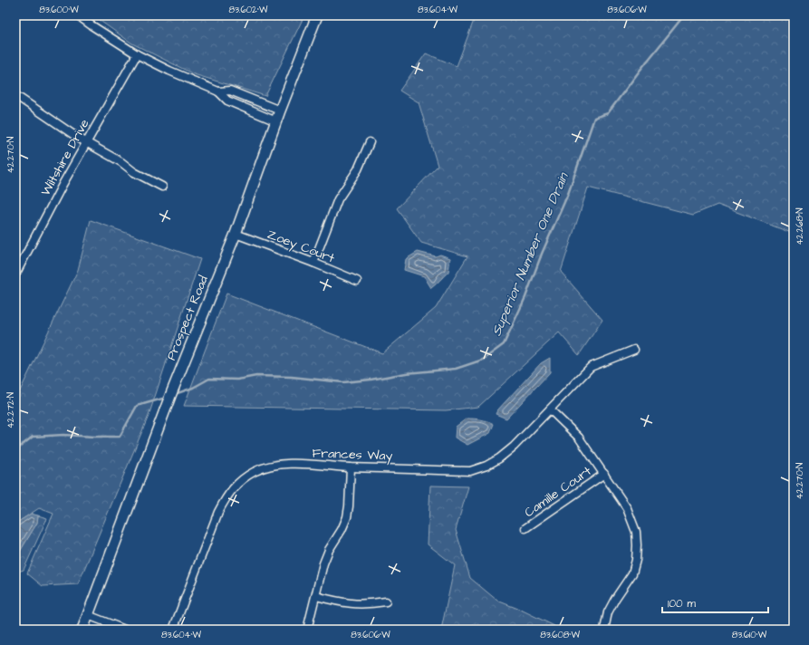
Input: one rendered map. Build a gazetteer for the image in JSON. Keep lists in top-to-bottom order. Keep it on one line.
{"streets":{"main road":["Prospect Road"],"street":["Wiltshire Drive","Zoey Court","Frances Way","Camille Court"]},"crossings":[["Zoey Court","Prospect Road"]],"water":["Superior Number One Drain"],"scale_bar":"100 m","coordinates":["83.600°W","83.602°W","83.604°W","83.606°W","42.270°N","42.268°N","42.272°N","83.608°W","83.610°W"]}
